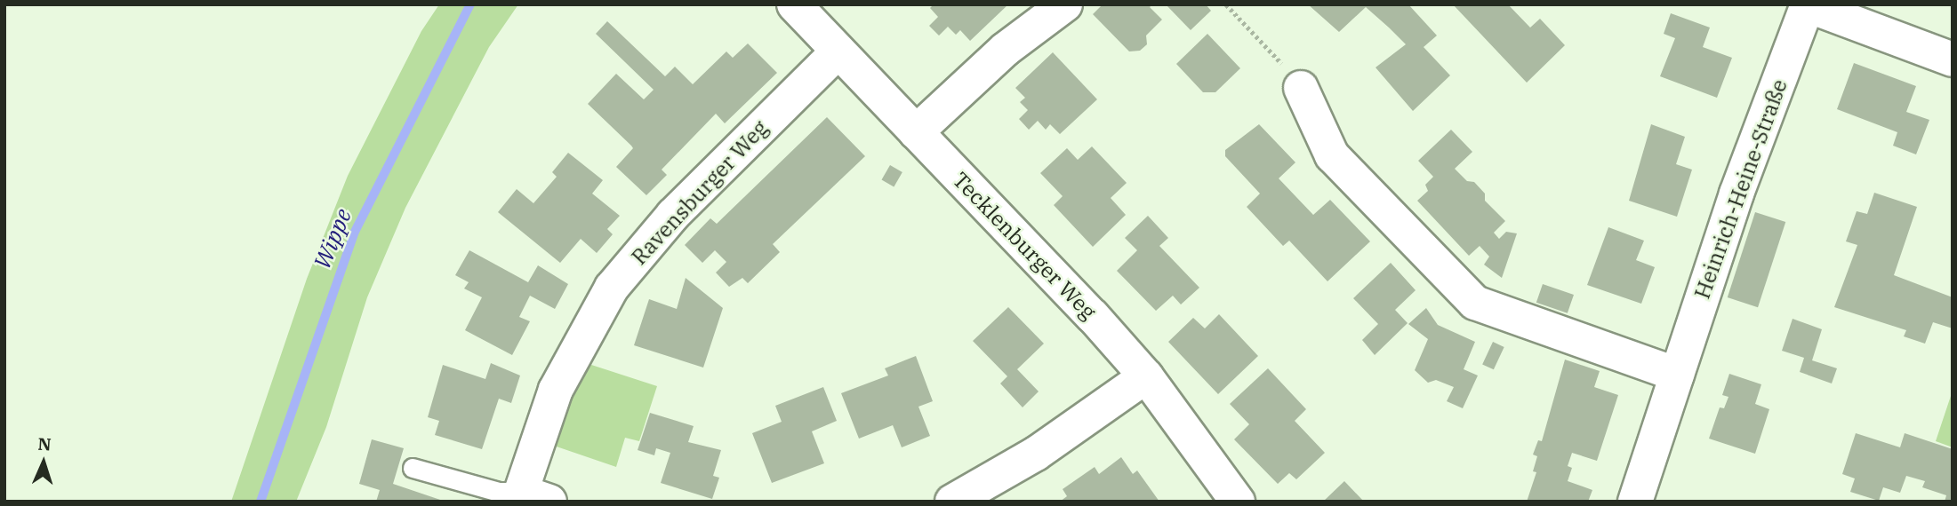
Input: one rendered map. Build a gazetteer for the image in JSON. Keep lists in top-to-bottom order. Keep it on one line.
{"streets":{"street":["Heinrich-Heine-Straße","Ravensburger Weg","Tecklenburger Weg"]},"crossings":[["Ravensburger Weg","Tecklenburger Weg"]],"water":["Wippe"],"north":"top"}
